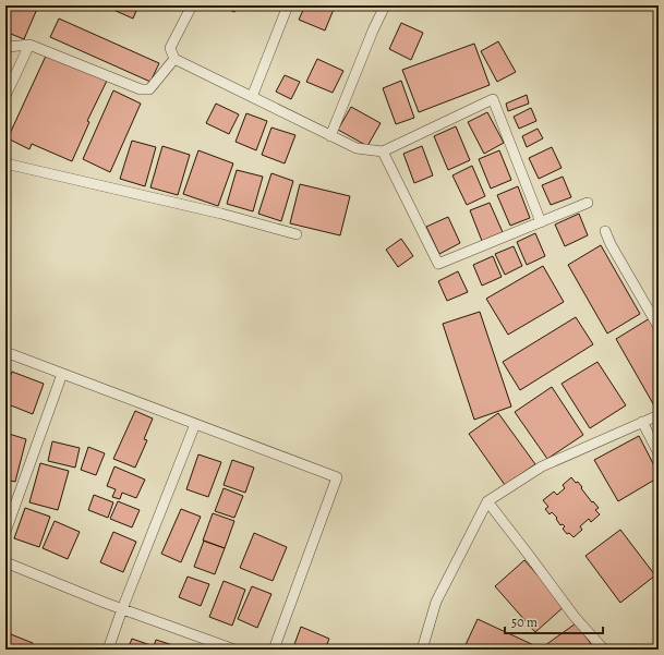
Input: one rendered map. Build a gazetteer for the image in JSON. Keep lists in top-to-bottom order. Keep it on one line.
{"scale_bar":"50 m"}
